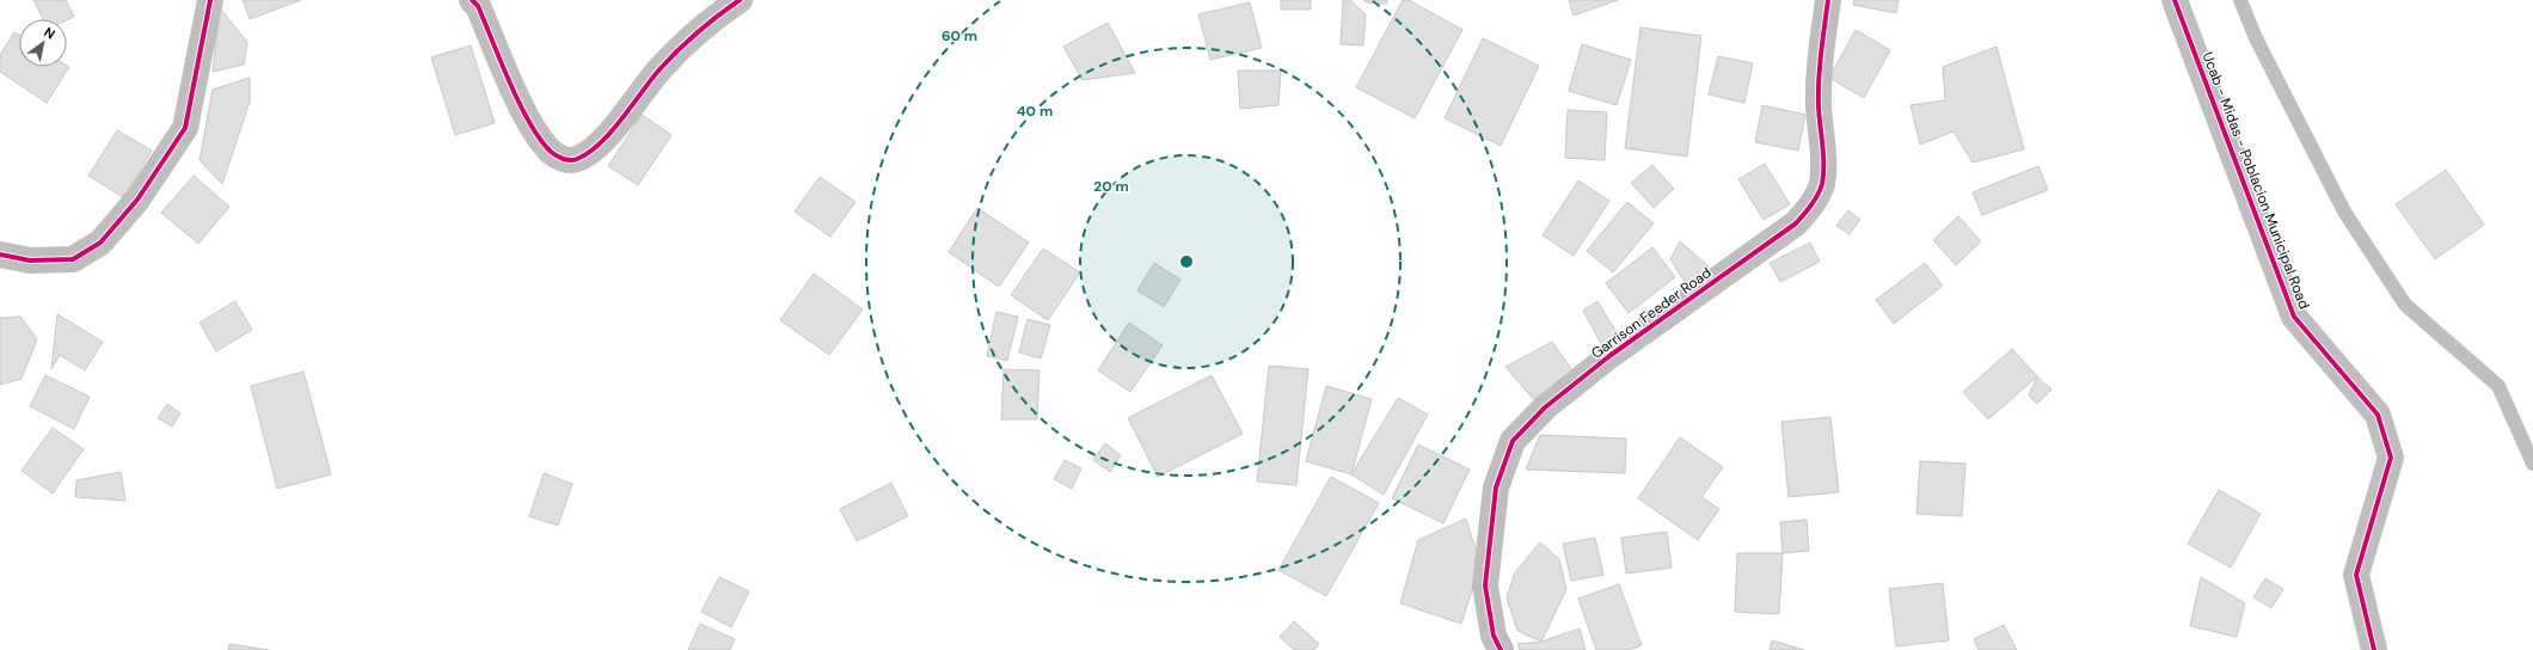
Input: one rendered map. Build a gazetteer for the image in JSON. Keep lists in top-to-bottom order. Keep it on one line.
{"streets":{"street":["Ucab - Midas - Poblacion Municipal Road","Garrison Feeder Road"]},"north":"top right","rings":["60 m","40 m","20 m"]}
